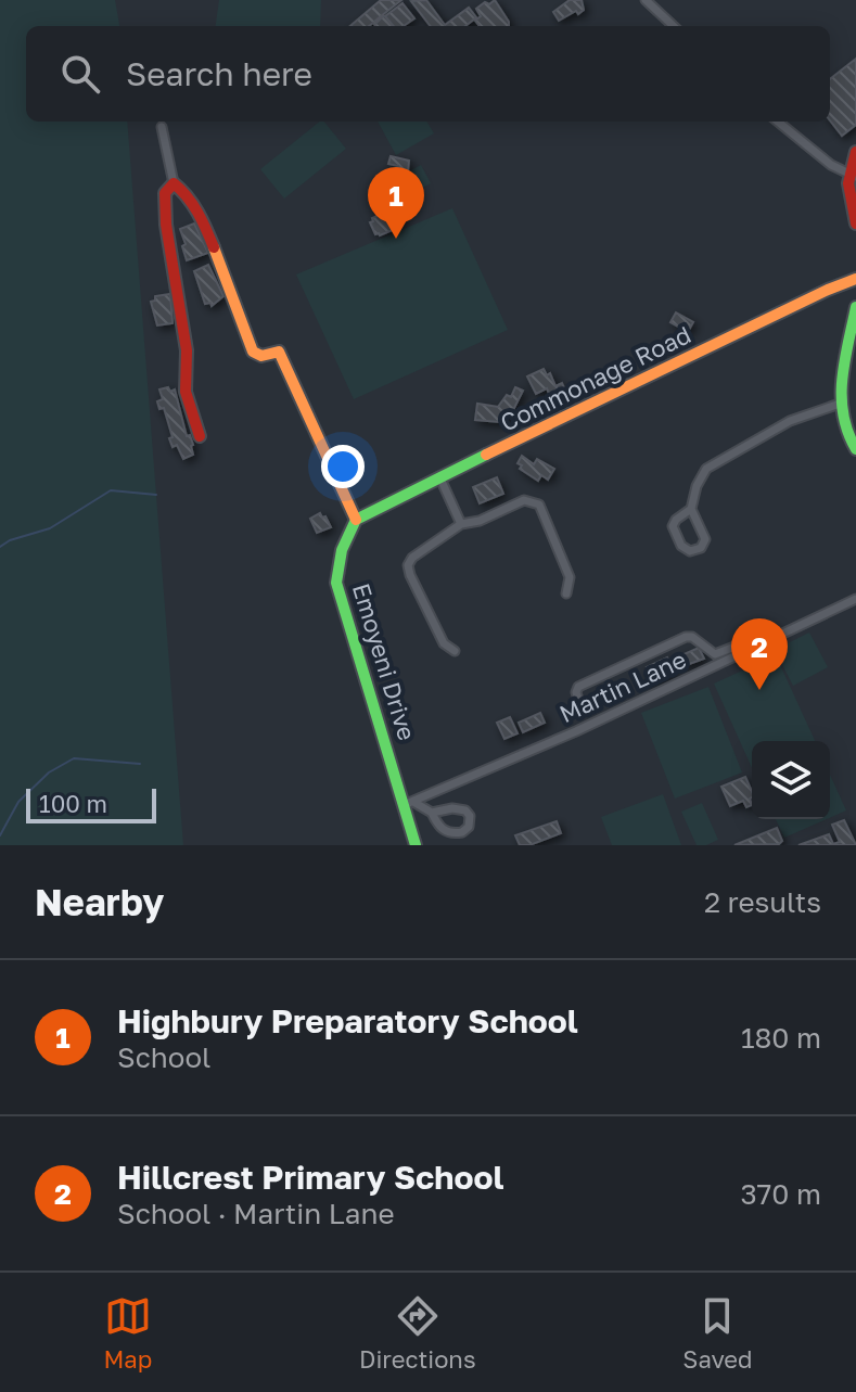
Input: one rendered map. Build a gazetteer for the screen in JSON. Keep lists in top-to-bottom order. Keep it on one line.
{"streets":{"street":["Commonage Road","Emoyeni Drive","Martin Lane"]},"crossings":[["Commonage Road","Emoyeni Drive"],["Emoyeni Drive","Martin Lane"]],"scale_bar":"100 m","page":{"search":"Search here","pins":["1","2"],"scale":"100 m","heading":["Nearby","2 results"],"list":[{"mark":"1","name":"Highbury Preparatory School","note":"School","value":"180 m"},{"mark":"2","name":"Hillcrest Primary School","note":"School · Martin Lane","value":"370 m"}],"nav":["Map","Directions","Saved"]}}
